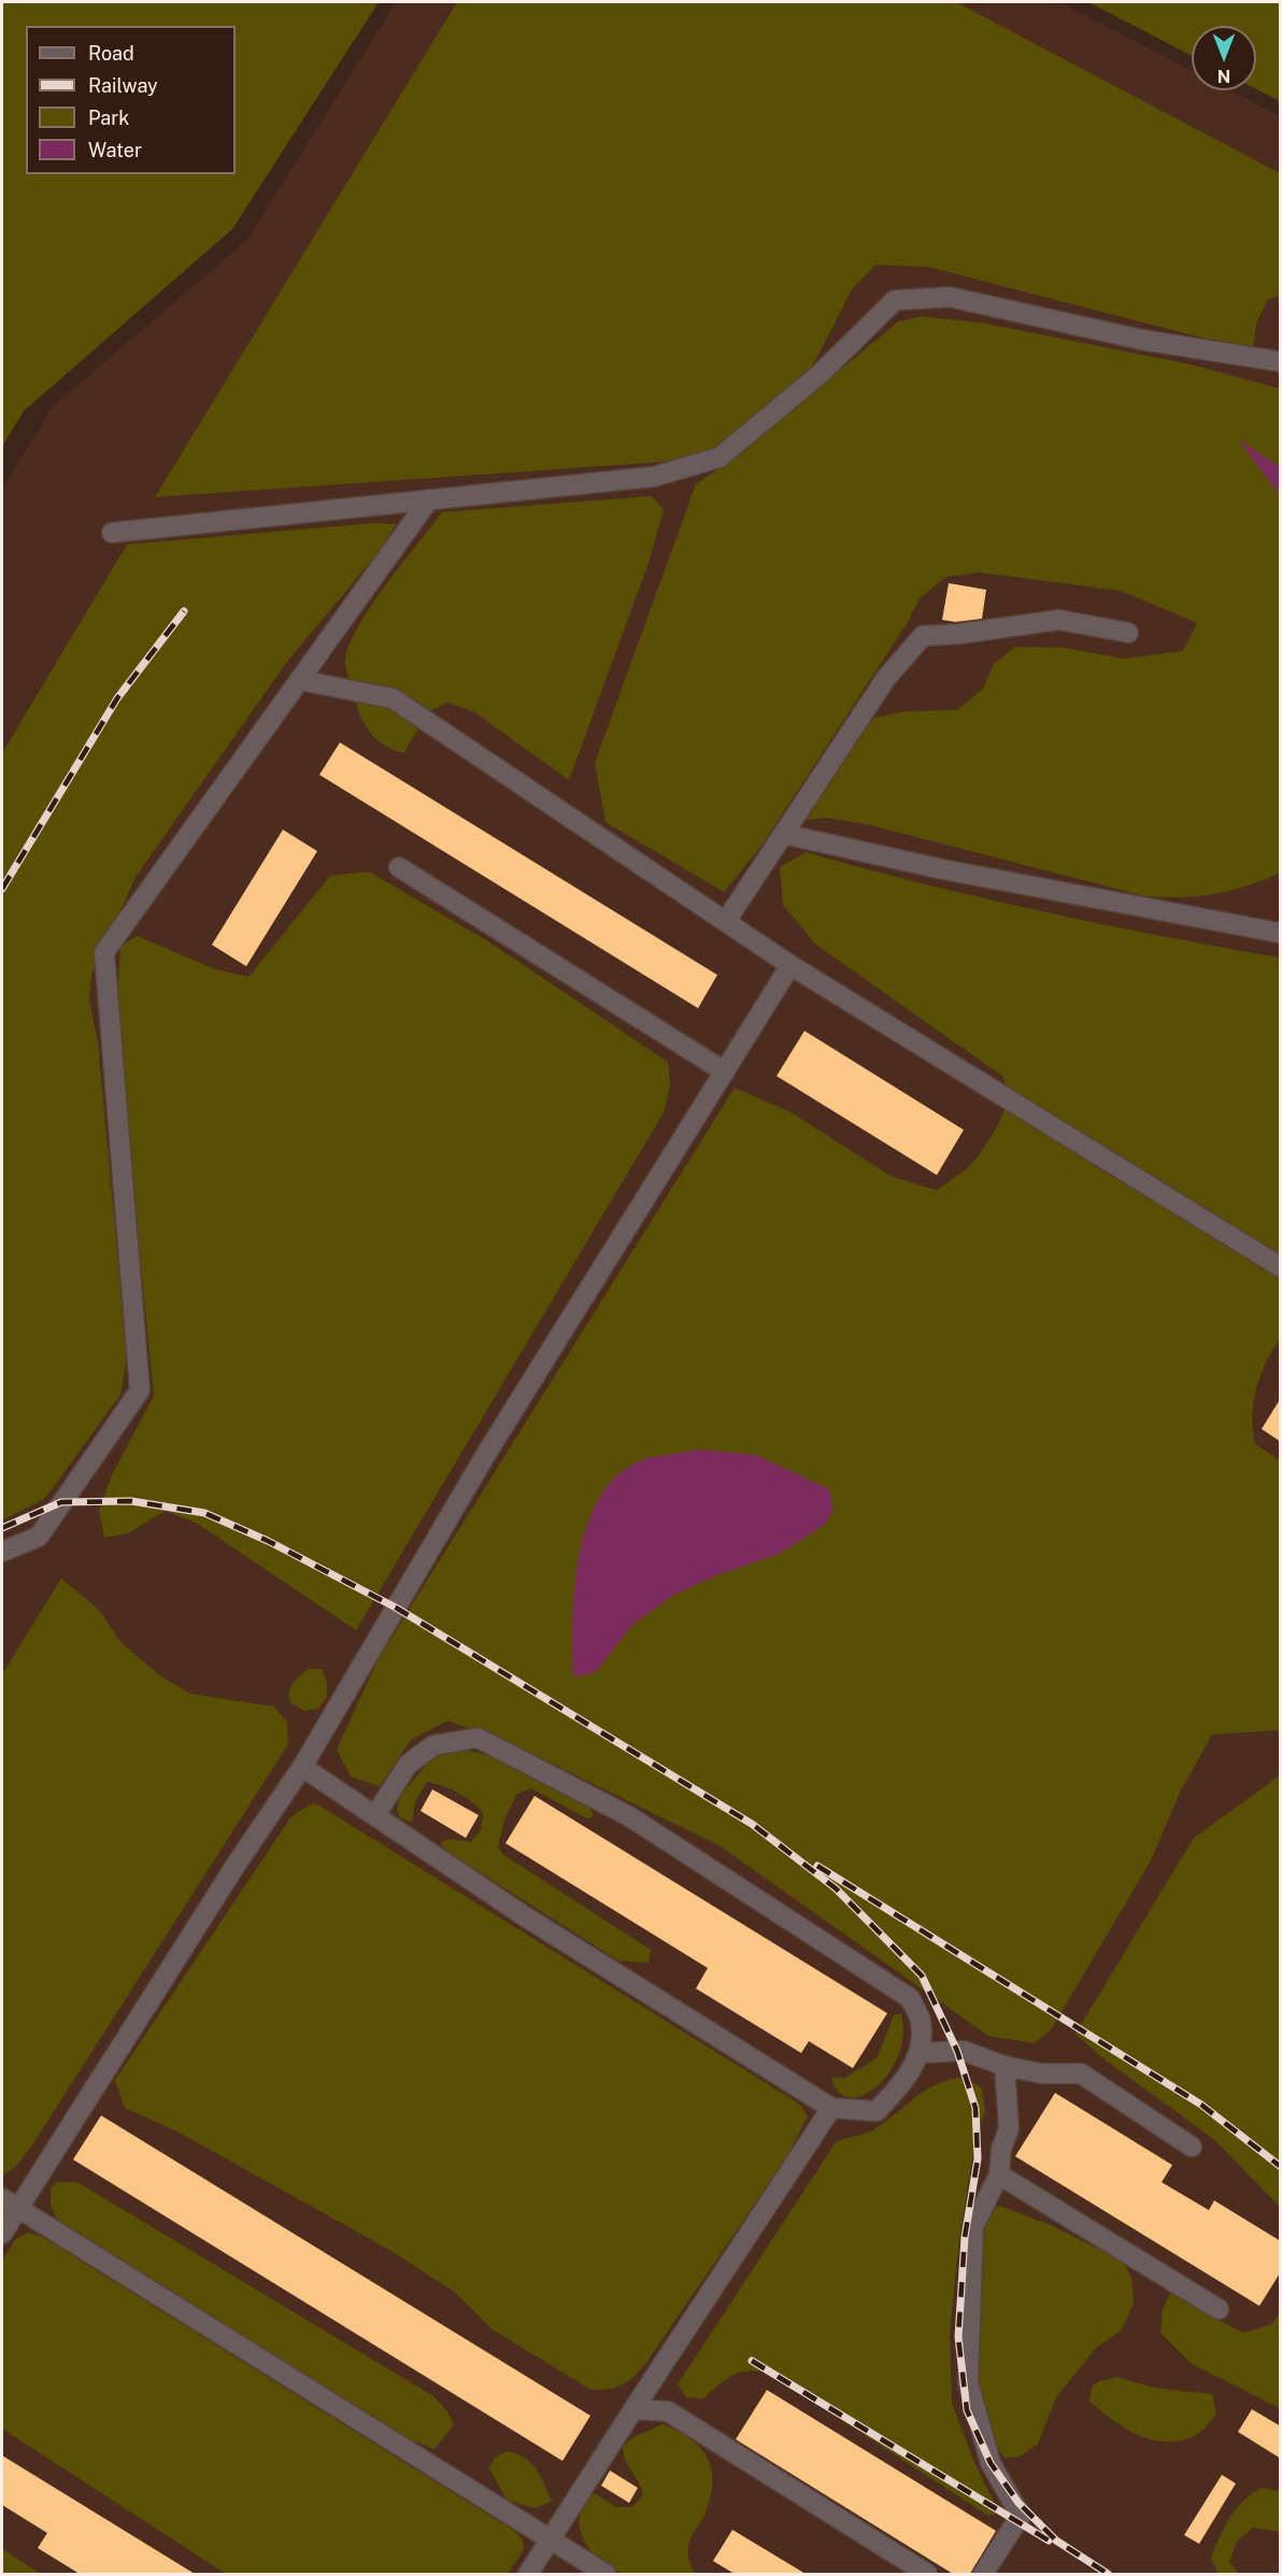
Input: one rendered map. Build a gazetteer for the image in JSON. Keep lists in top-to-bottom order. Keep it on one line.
{"legend":["Road","Railway","Park","Water"],"north":"bottom"}
